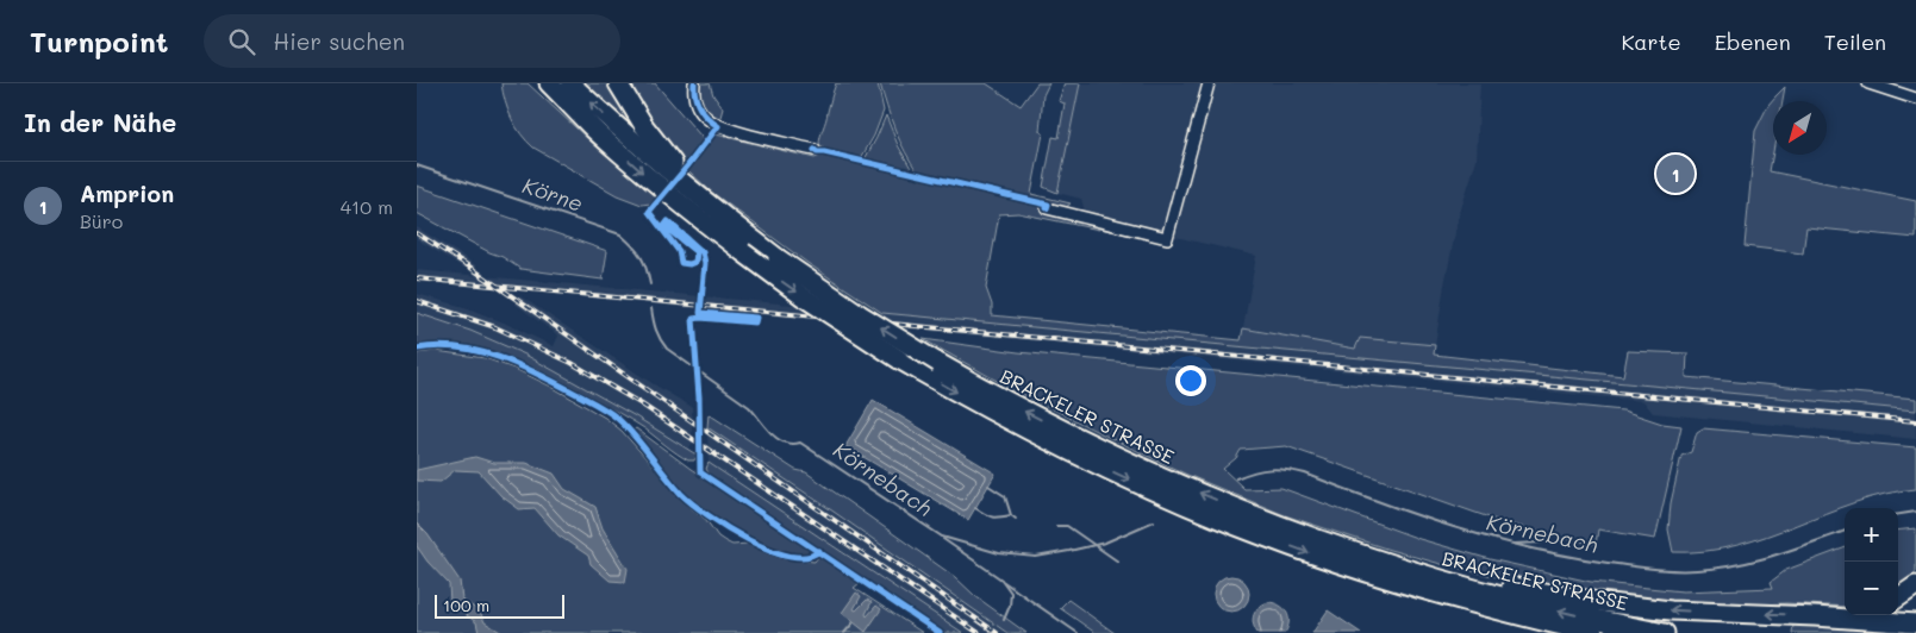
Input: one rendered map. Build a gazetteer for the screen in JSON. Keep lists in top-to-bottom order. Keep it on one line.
{"streets":{"highway":["BRACKELER STRASSE"]},"water":["Körne","Körnebach"],"scale_bar":"100 m","north":"bottom left","page":{"header":"Turnpoint","search":"Hier suchen","nav":["Karte","Ebenen","Teilen"],"heading":"In der Nähe","pins":"1","list":[{"mark":"1","name":"Amprion","note":"Büro","value":"410 m"}],"map_buttons":["+","−"],"scale":"100 m"}}
